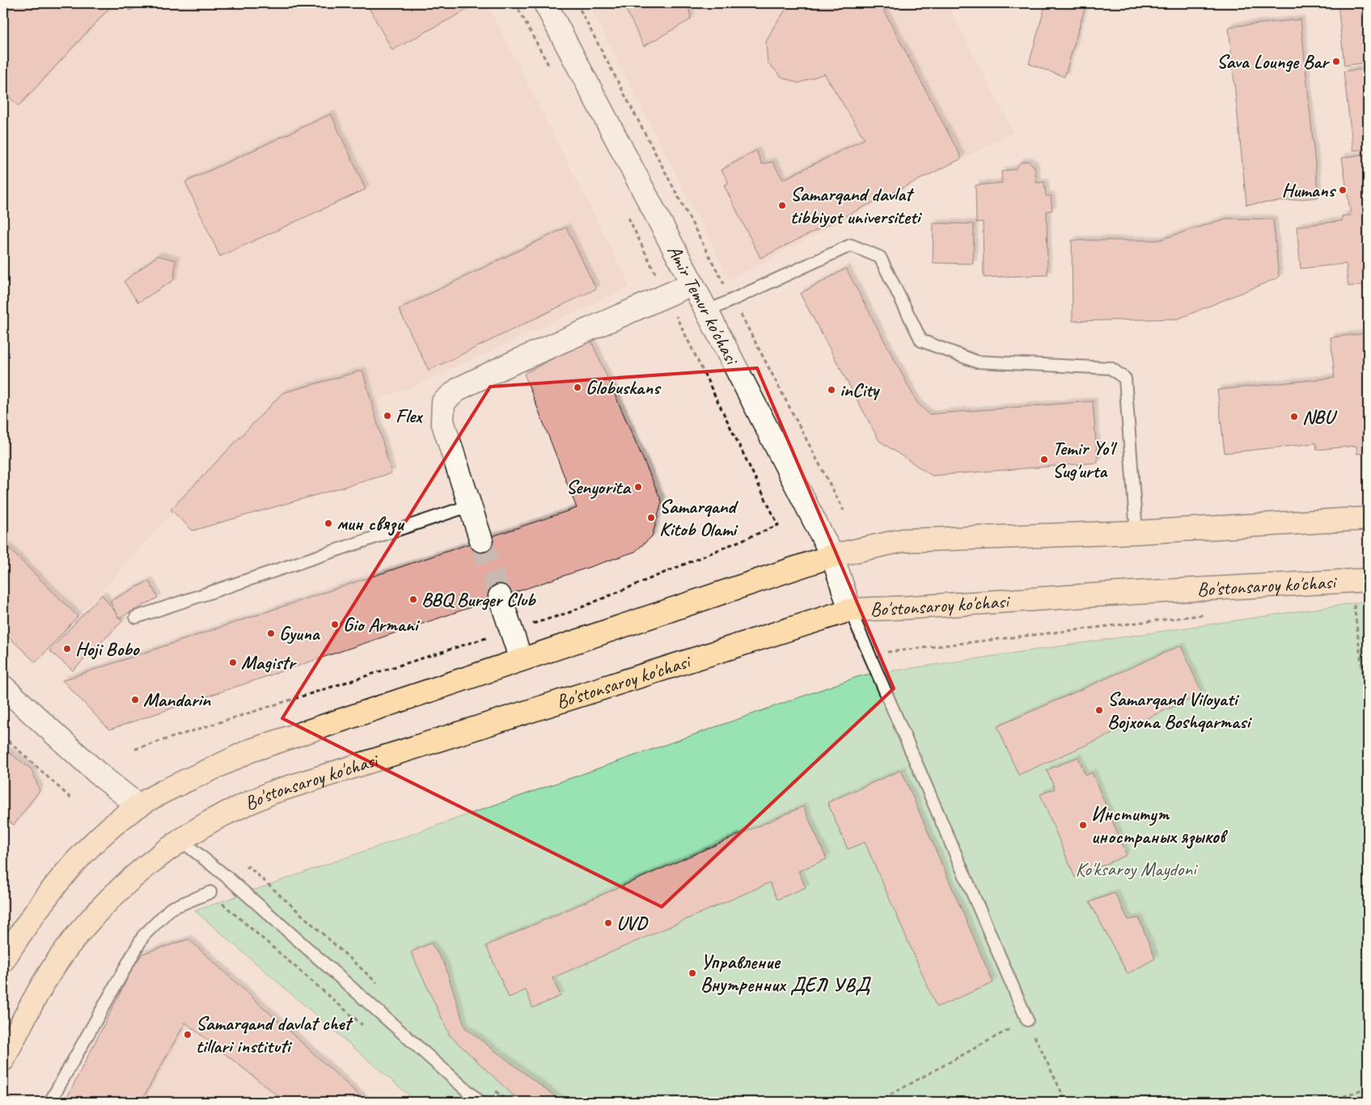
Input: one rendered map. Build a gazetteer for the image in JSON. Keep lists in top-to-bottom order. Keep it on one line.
{"streets":{"main road":["Amir Temur ko'chasi","Bo'stonsaroy ko'chasi"]},"crossings":[["Amir Temur ko'chasi","Bo'stonsaroy ko'chasi"]],"parks":["Ko'ksaroy Maydoni"],"places":["Sava Lounge Bar","Humans","Samarqand davlat tibbiyot universiteti","Globuskans","inCity","Flex","NBU","Temir Yo'l Sug'urta","Senyorita","Samarqand Kitob Olami","мин связи","BBQ Burger Club","Gio Armani","Gyuna","Hoji Bobo","Magistr","Mandarin","Samarqand Viloyati Bojxona Boshqarmasi","Институт иностраных языков","UVD","Управление Внутренних ДЕЛ УВД","Samarqand davlat chet tillari instituti"]}
